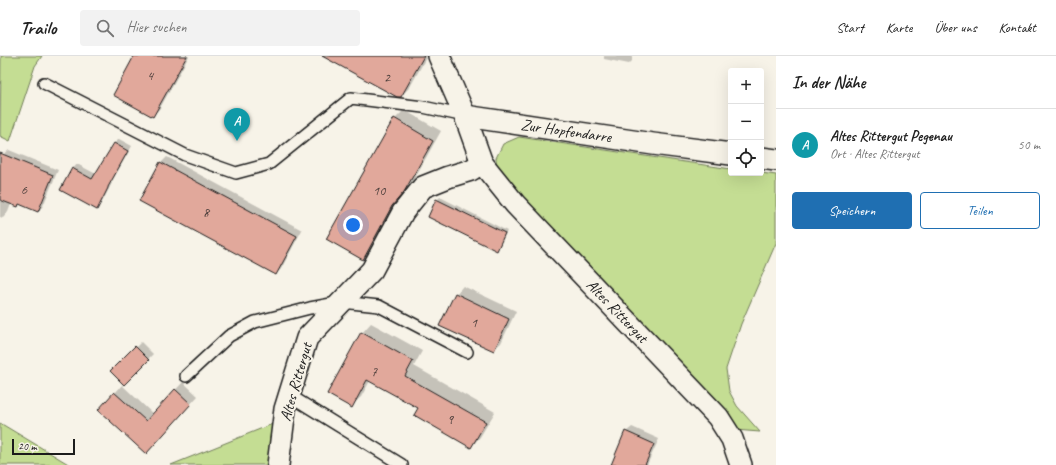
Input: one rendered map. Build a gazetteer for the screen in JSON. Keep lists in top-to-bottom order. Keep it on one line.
{"streets":{"street":["Zur Hopfendarre","Altes Rittergut"]},"crossings":[["Zur Hopfendarre","Altes Rittergut"]],"house_numbers":["4","2","6","10","8","1","7","9"],"scale_bar":"20 m","page":{"header":"Trailo","search":"Hier suchen","nav":["Start","Karte","Über uns","Kontakt"],"heading":"In der Nähe","map_buttons":["+","−"],"pins":"A","list":[{"mark":"A","name":"Altes Rittergut Pegenau","note":"Ort · Altes Rittergut","value":"50 m"}],"buttons":["Speichern","Teilen"],"scale":"20 m"}}
